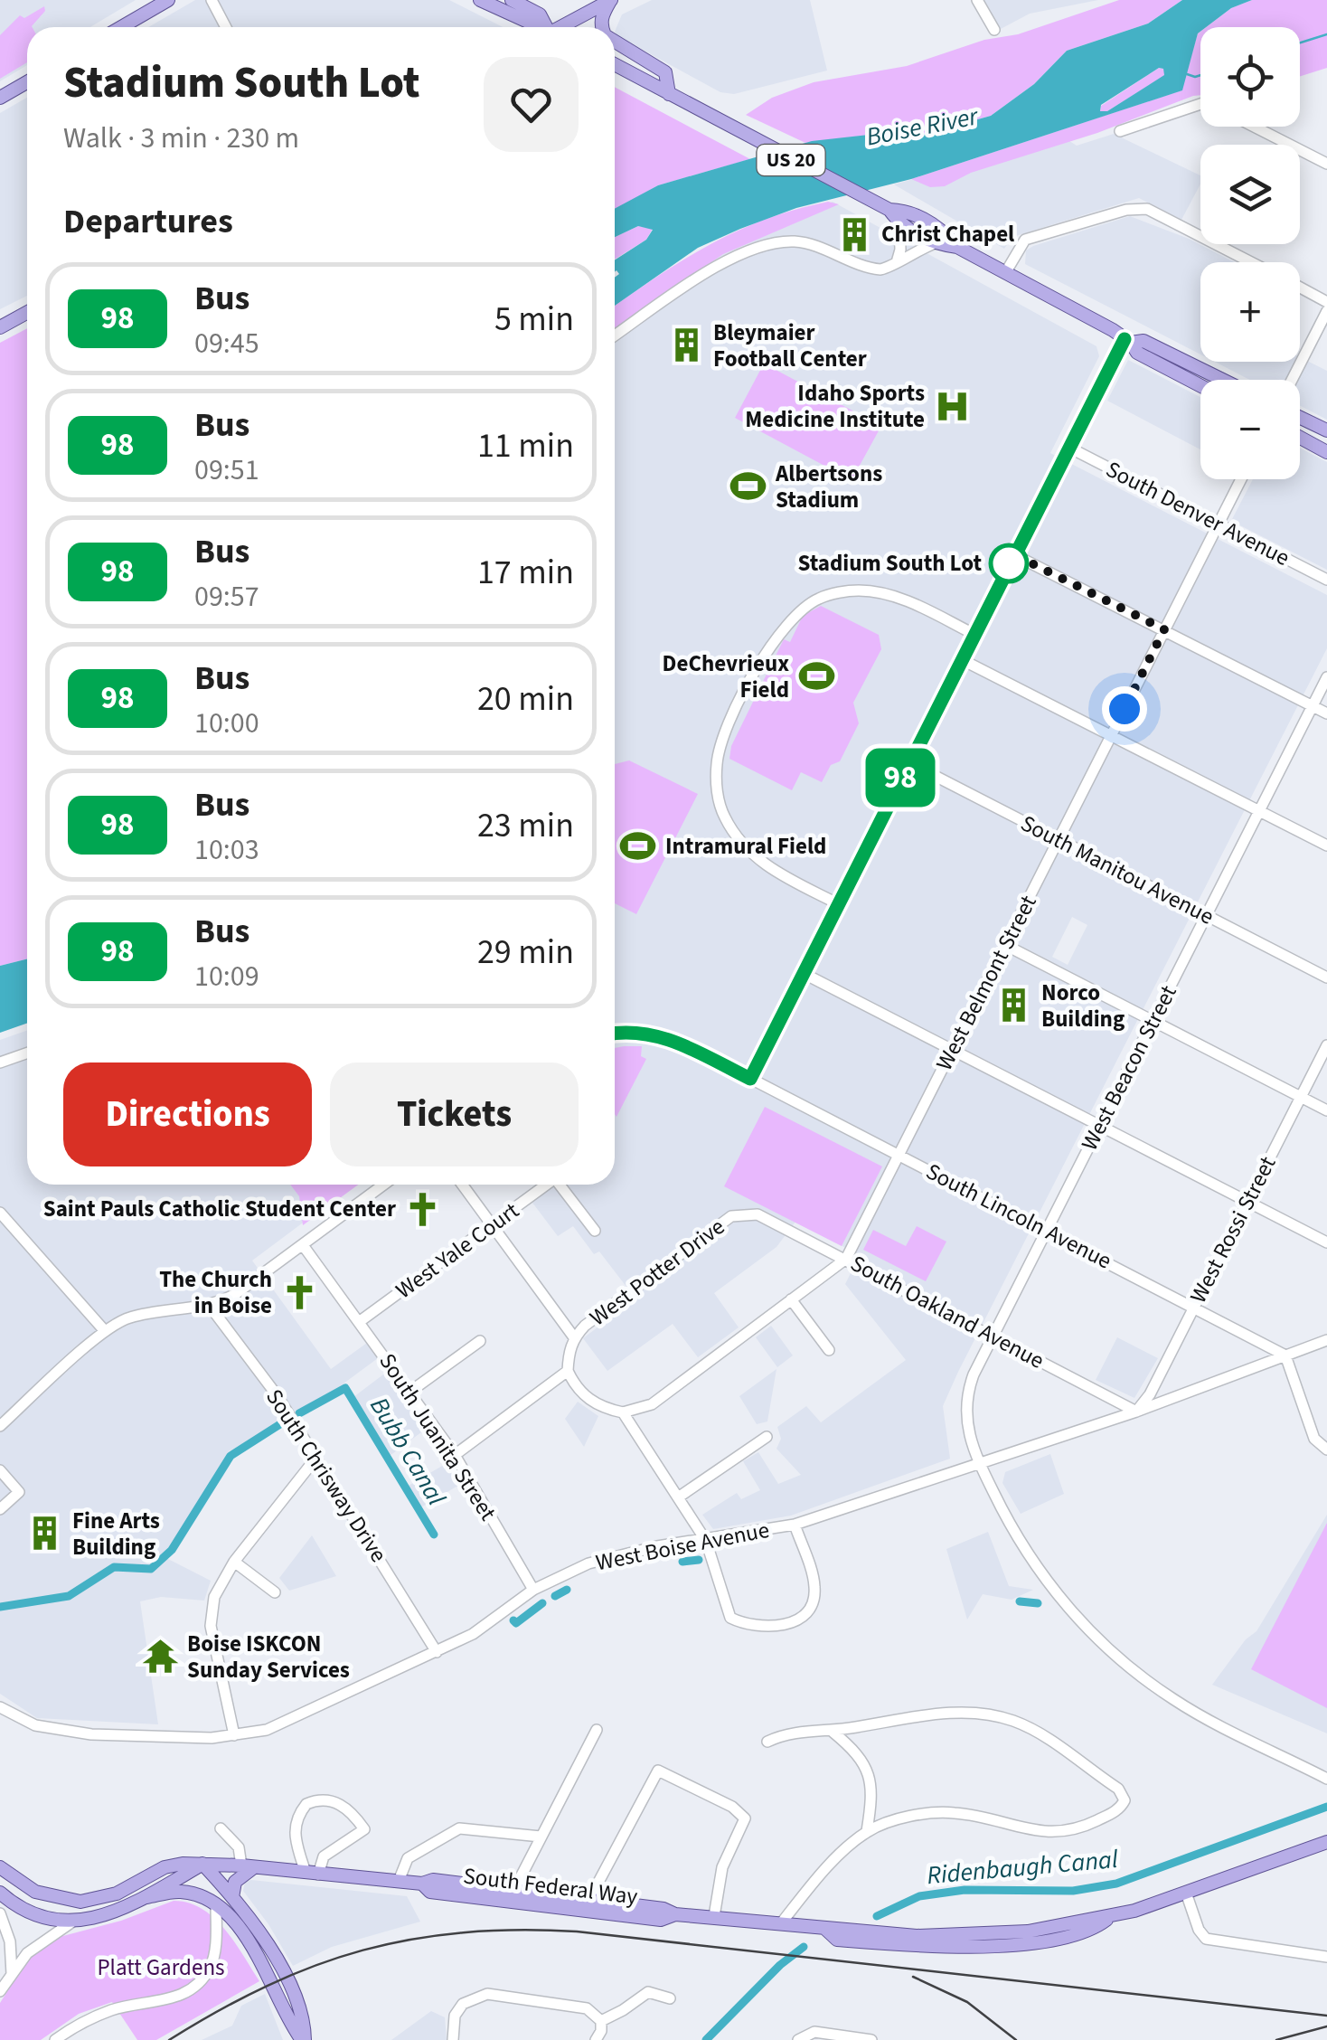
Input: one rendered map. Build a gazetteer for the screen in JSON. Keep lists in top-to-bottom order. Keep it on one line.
{"streets":{"main road":["US 20","South Federal Way"],"street":["South Denver Avenue","South Manitou Avenue","West Belmont Street","West Beacon Street","South Lincoln Avenue","West Rossi Street","West Yale Court","West Potter Drive","South Oakland Avenue","South Juanita Street","South Chrisway Drive","West Boise Avenue"]},"crossings":[["South Denver Avenue","West Belmont Street"],["South Manitou Avenue","West Belmont Street"],["South Manitou Avenue","West Beacon Street"],["West Belmont Street","South Lincoln Avenue"],["West Belmont Street","South Oakland Avenue"],["West Beacon Street","South Lincoln Avenue"],["West Beacon Street","South Oakland Avenue"],["West Beacon Street","West Boise Avenue"],["South Lincoln Avenue","West Rossi Street"],["South Lincoln Avenue","West Boise Avenue"],["West Rossi Street","South Oakland Avenue"],["West Rossi Street","West Boise Avenue"],["West Yale Court","South Juanita Street"],["West Potter Drive","South Oakland Avenue"],["South Oakland Avenue","West Boise Avenue"],["South Juanita Street","West Boise Avenue"],["South Chrisway Drive","West Boise Avenue"]],"water":["Boise River","Bubb Canal","Ridenbaugh Canal"],"parks":["Platt Gardens"],"places":{"building":["Christ Chapel","Bleymaier Football Center","Norco Building","Fine Arts Building"],"hospital":["Idaho Sports Medicine Institute"],"sports":["Albertsons Stadium","DeChevrieux Field","Intramural Field"],"other":["Stadium South Lot"],"church":["Saint Pauls Catholic Student Center","The Church in Boise"],"temple":["Boise ISKCON Sunday Services"]},"lines":["bus line 98"],"page":{"on_map":"98","map_buttons":["+","−"],"heading":[["Stadium South Lot","Walk · 3 min · 230 m"],"Departures"],"list":[{"mark":"98","name":"Bus","note":"09:45","value":"5 min"},{"mark":"98","name":"Bus","note":"09:51","value":"11 min"},{"mark":"98","name":"Bus","note":"09:57","value":"17 min"},{"mark":"98","name":"Bus","note":"10:00","value":"20 min"},{"mark":"98","name":"Bus","note":"10:03","value":"23 min"},{"mark":"98","name":"Bus","note":"10:09","value":"29 min"}],"buttons":["Directions","Tickets"]}}
